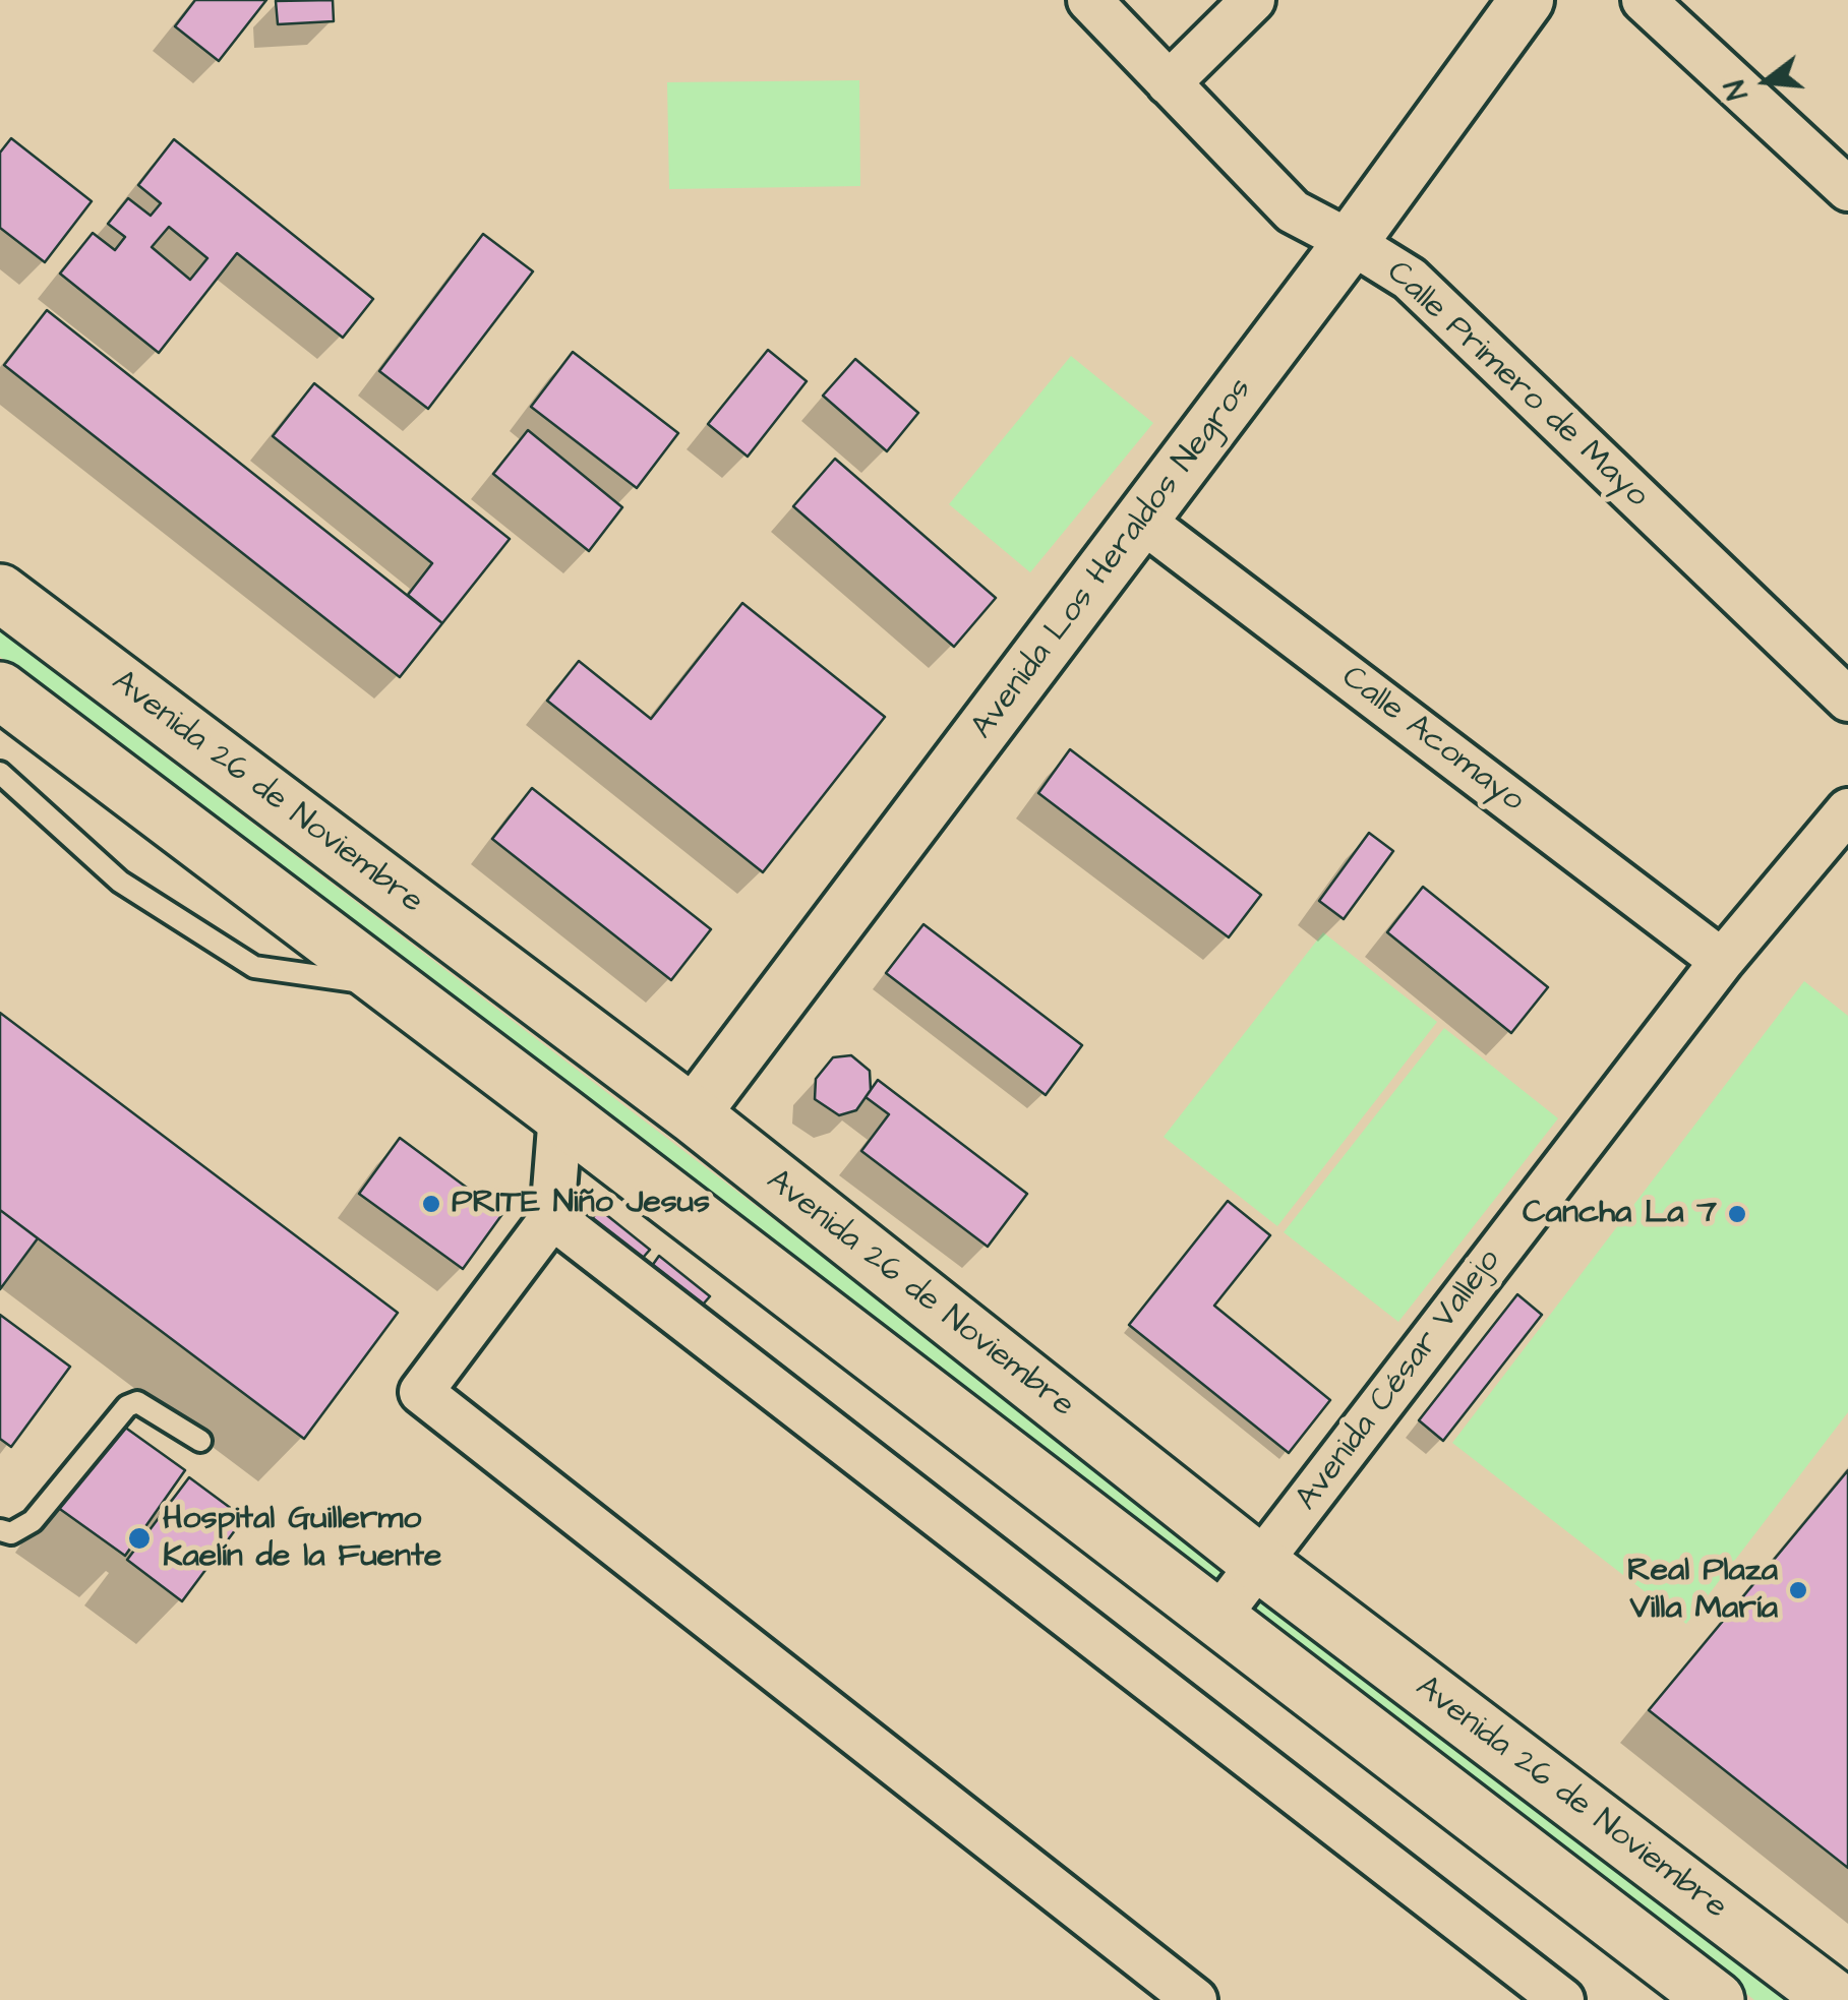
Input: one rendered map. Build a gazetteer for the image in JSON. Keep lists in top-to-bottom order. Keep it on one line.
{"streets":{"main road":["Avenida 26 de Noviembre"],"street":["Calle Primero de Mayo","Avenida Los Heraldos Negros","Calle Acomayo","Avenida César Vallejo"]},"crossings":[["Calle Primero de Mayo","Avenida Los Heraldos Negros"],["Avenida Los Heraldos Negros","Calle Acomayo"],["Avenida Los Heraldos Negros","Avenida 26 de Noviembre"],["Calle Acomayo","Avenida César Vallejo"],["Avenida 26 de Noviembre","Avenida César Vallejo"]],"places":["PRITE Niño Jesus","Cancha La 7","Hospital Guillermo Kaelín de la Fuente","Real Plaza Villa María"],"north":"left"}
